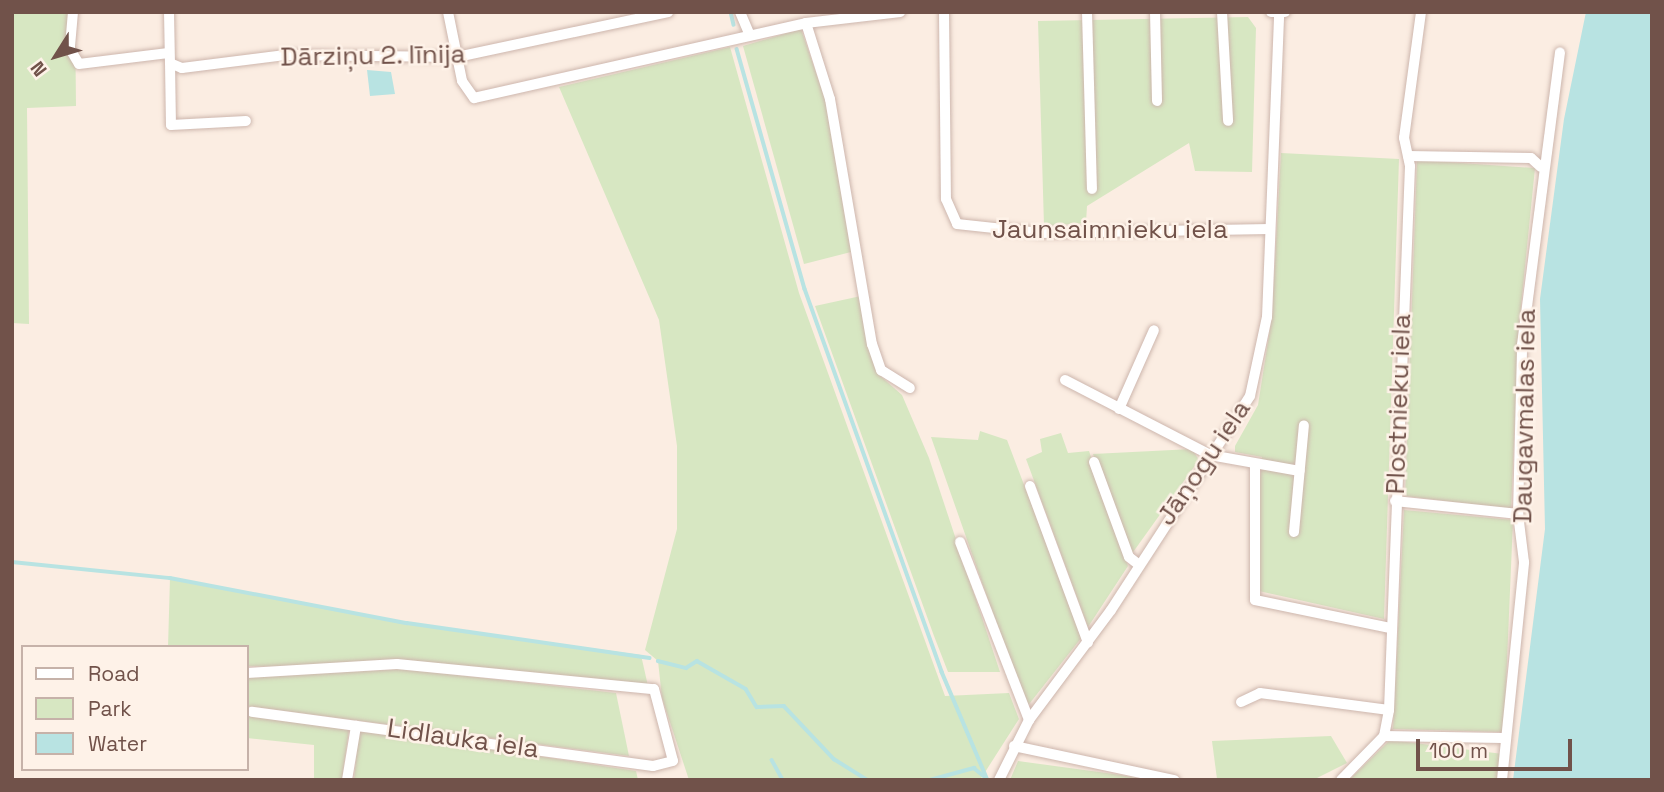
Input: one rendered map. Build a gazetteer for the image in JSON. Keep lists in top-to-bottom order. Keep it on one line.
{"streets":{"street":["Dārziņu 2. līnija","Jaunsaimnieku iela","Plostnieku iela","Daugavmalas iela","Jāņogu iela","Lidlauka iela"]},"crossings":[["Jaunsaimnieku iela","Jāņogu iela"]],"legend":["Road","Park","Water"],"scale_bar":"100 m","north":"bottom left"}
